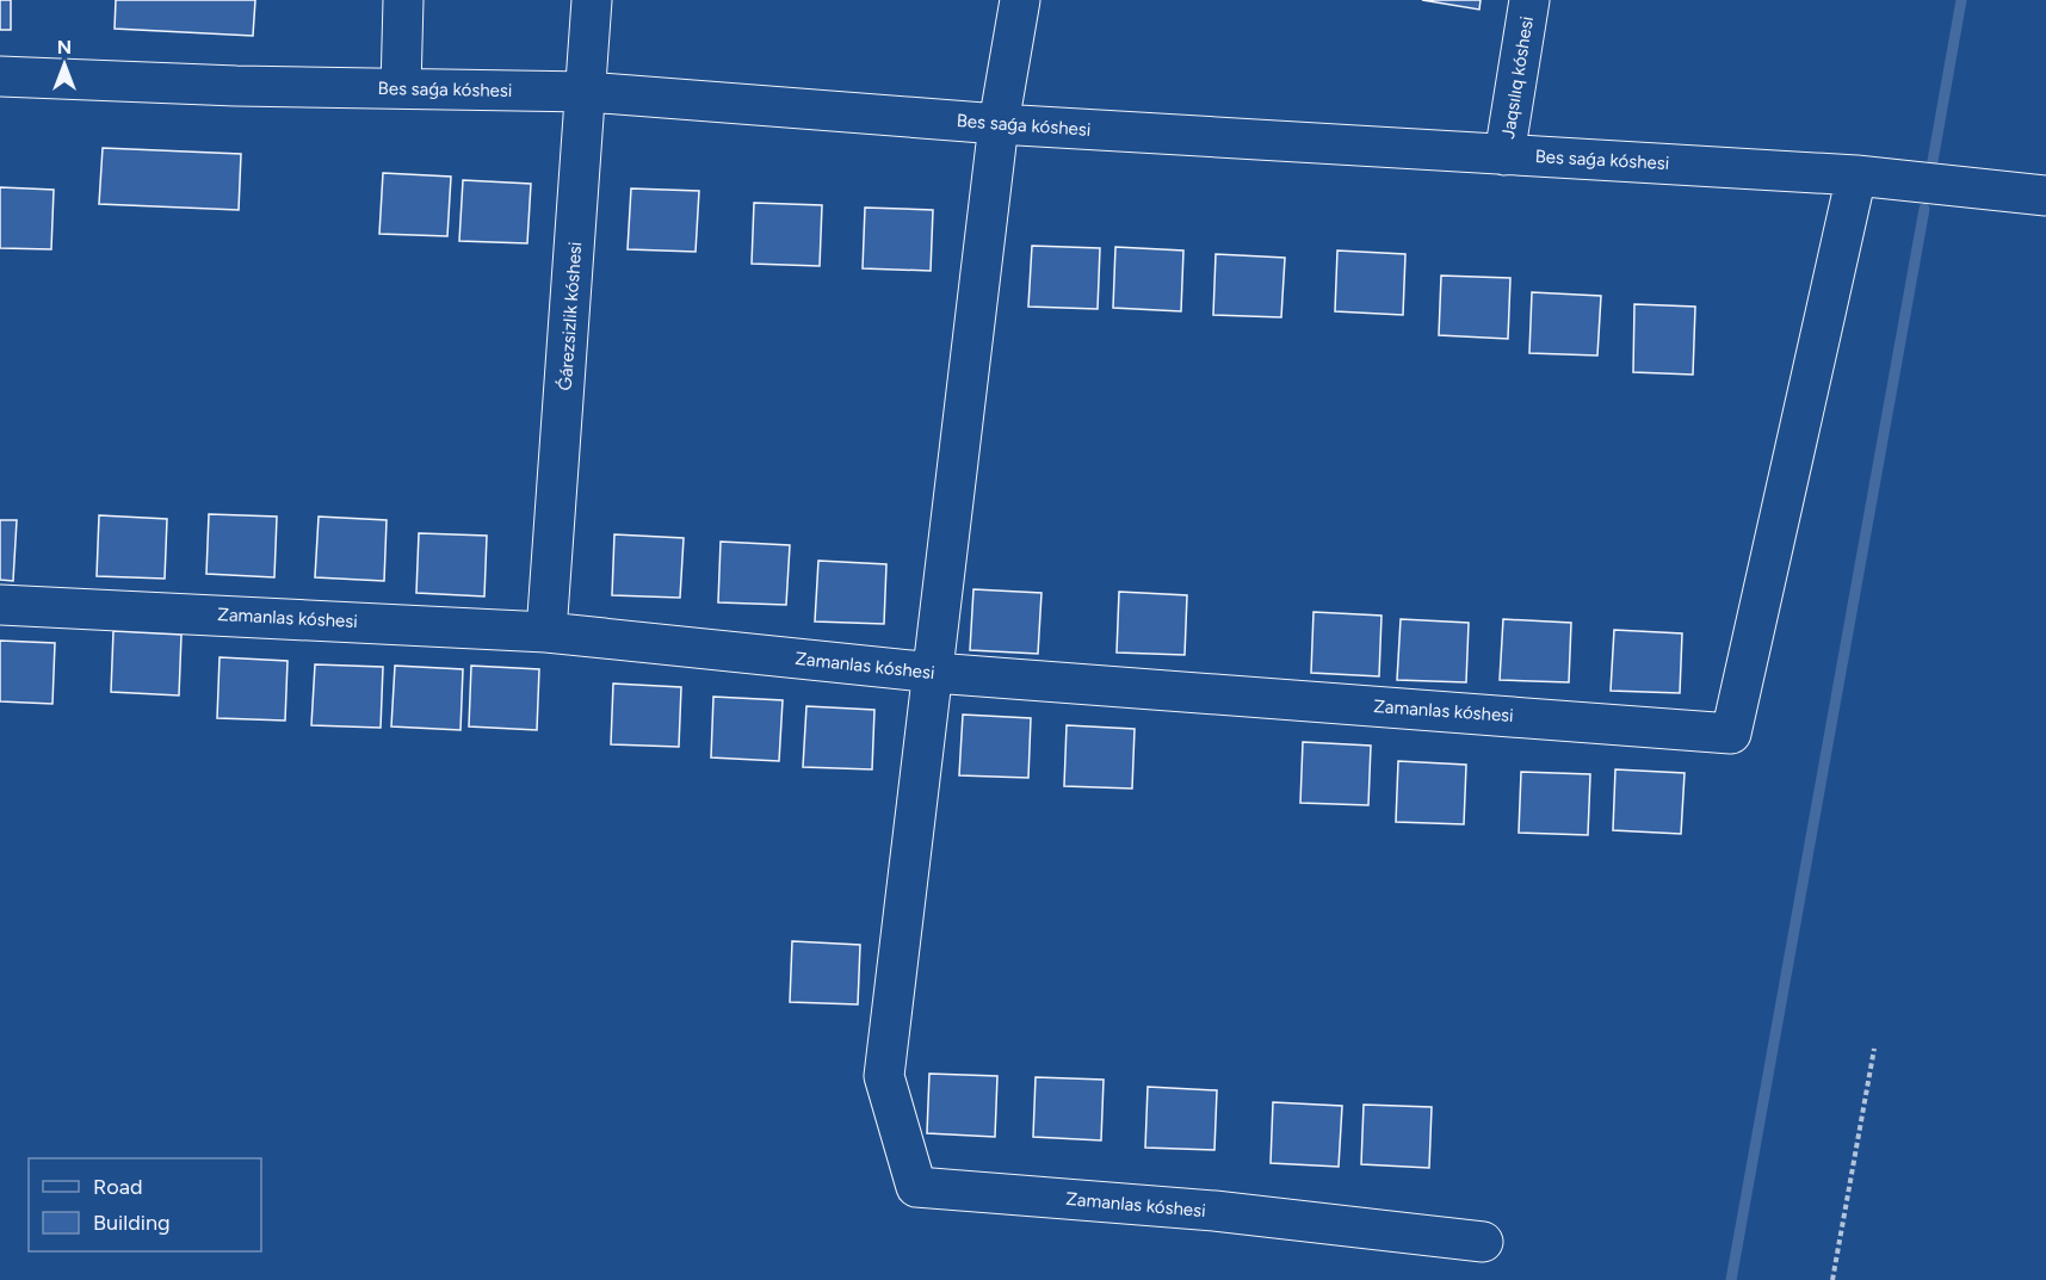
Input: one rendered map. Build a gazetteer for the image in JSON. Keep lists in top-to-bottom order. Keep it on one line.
{"streets":{"street":["Jaqsılıq kóshesi","Bes saǵa kóshesi","Ǵárezsizlik kóshesi","Zamanlas kóshesi"]},"crossings":[["Jaqsılıq kóshesi","Bes saǵa kóshesi"],["Bes saǵa kóshesi","Ǵárezsizlik kóshesi"],["Bes saǵa kóshesi","Zamanlas kóshesi"],["Ǵárezsizlik kóshesi","Zamanlas kóshesi"]],"legend":["Road","Building"],"north":"top"}
